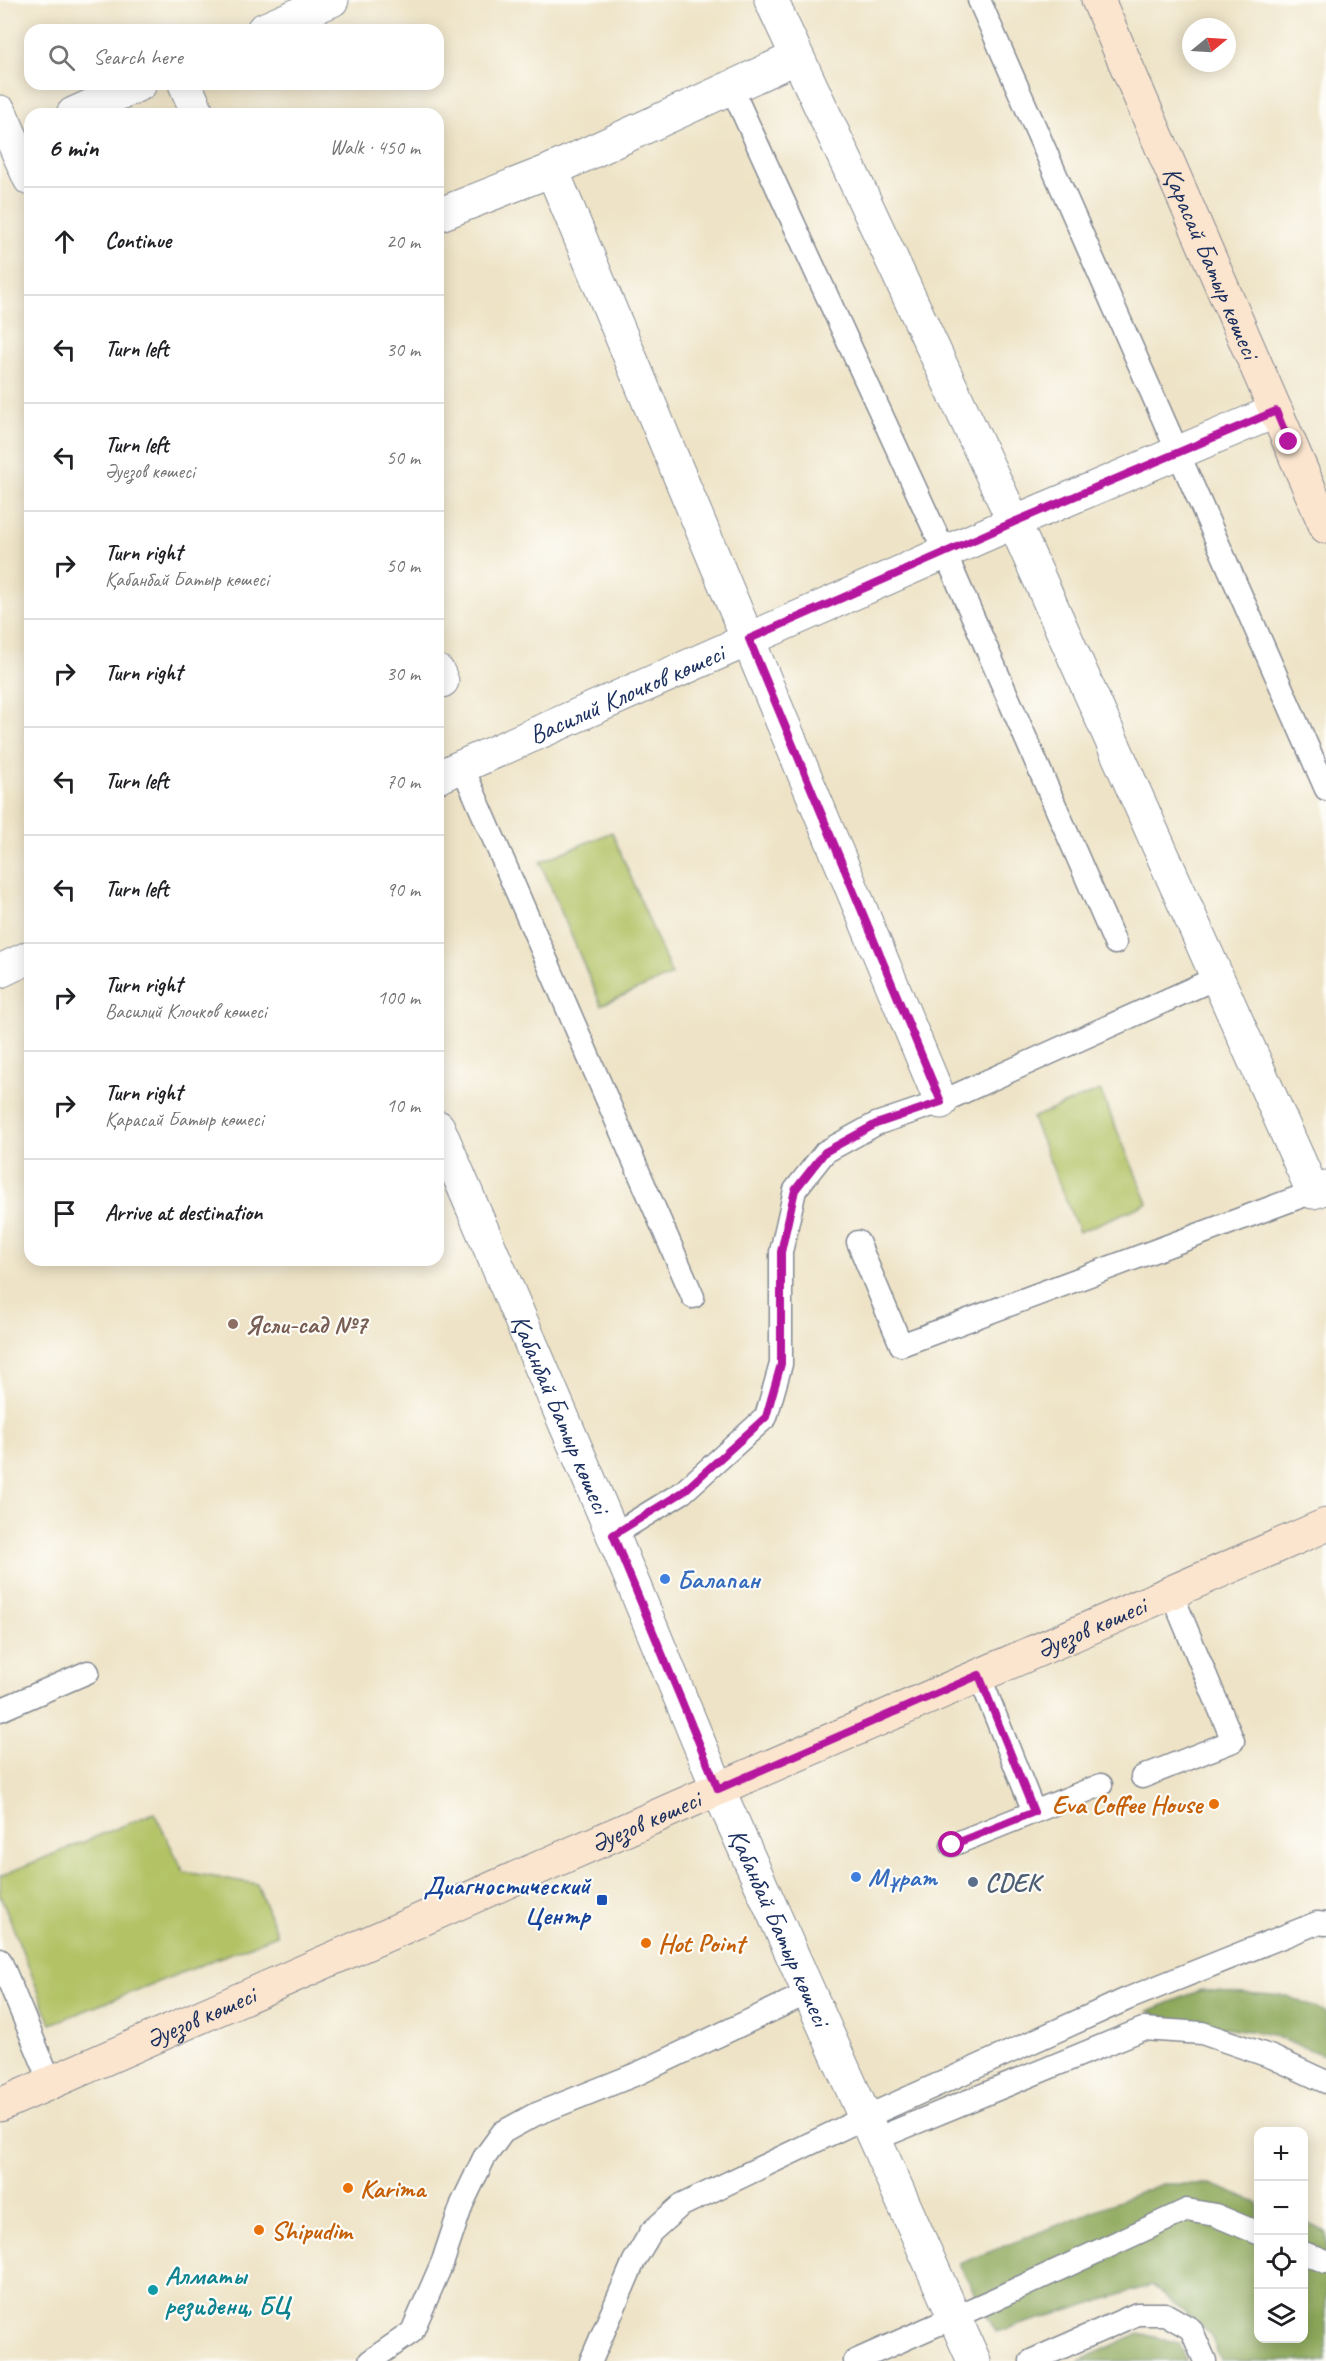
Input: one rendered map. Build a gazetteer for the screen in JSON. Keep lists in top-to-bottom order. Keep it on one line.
{"streets":{"main road":["Қарасай Батыр көшесі","Әуезов көшесі"],"street":["Василий Клочков көшесі","Қабанбай Батыр көшесі"]},"crossings":[["Қарасай Батыр көшесі","Василий Клочков көшесі"],["Қабанбай Батыр көшесі","Әуезов көшесі"]],"places":{"other":["Ясли-сад №7","Балапан","Eva Coffee House","Мұрат","CDEK","Hot Point","Karima","Shipudim","Алматы резиденц, БЦ"],"transit":["Диагностический Центр"]},"north":"right","page":{"search":"Search here","heading":["6 min","Walk · 450 m"],"list":[["Continue","20 m"],["Turn left","30 m"],["Turn left","Әуезов көшесі","50 m"],["Turn right","Қабанбай Батыр көшесі","50 m"],["Turn right","30 m"],["Turn left","70 m"],["Turn left","90 m"],["Turn right","Василий Клочков көшесі","100 m"],["Turn right","Қарасай Батыр көшесі","10 m"],"Arrive at destination"],"map_buttons":["+","−"]}}
